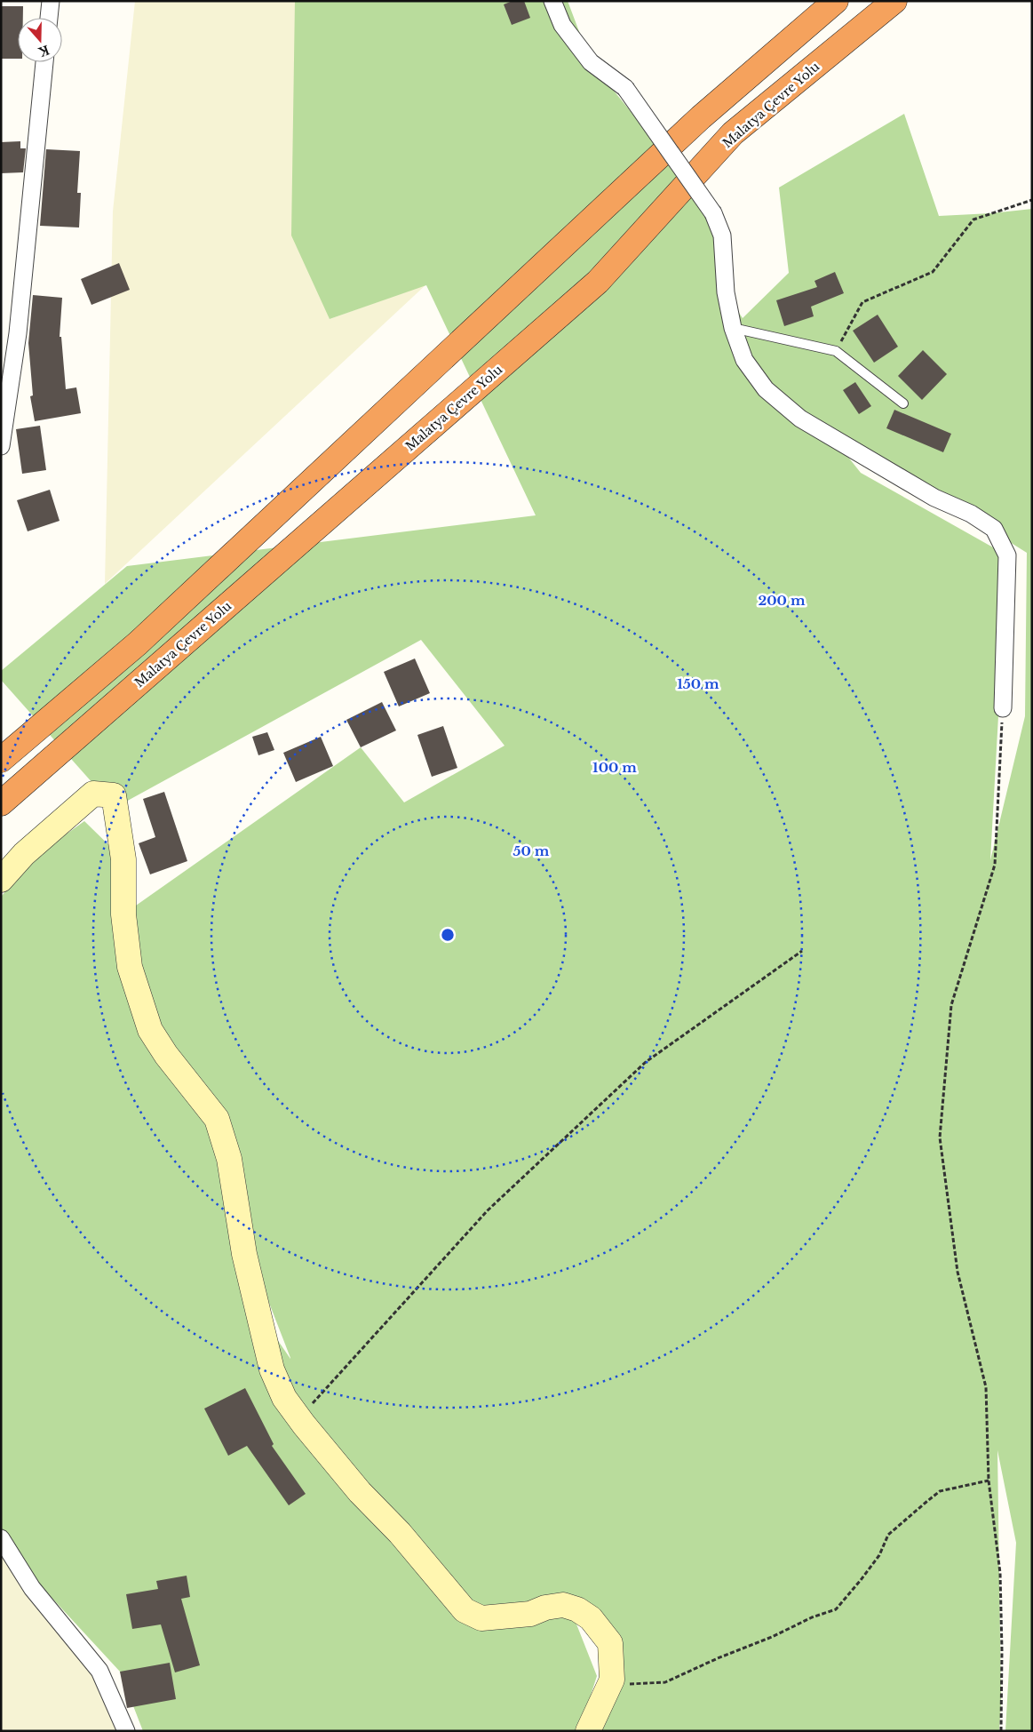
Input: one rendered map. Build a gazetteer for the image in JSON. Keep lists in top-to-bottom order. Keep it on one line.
{"streets":{"highway":["Malatya Çevre Yolu"]},"north":"bottom","rings":["200 m","150 m","100 m","50 m"]}
